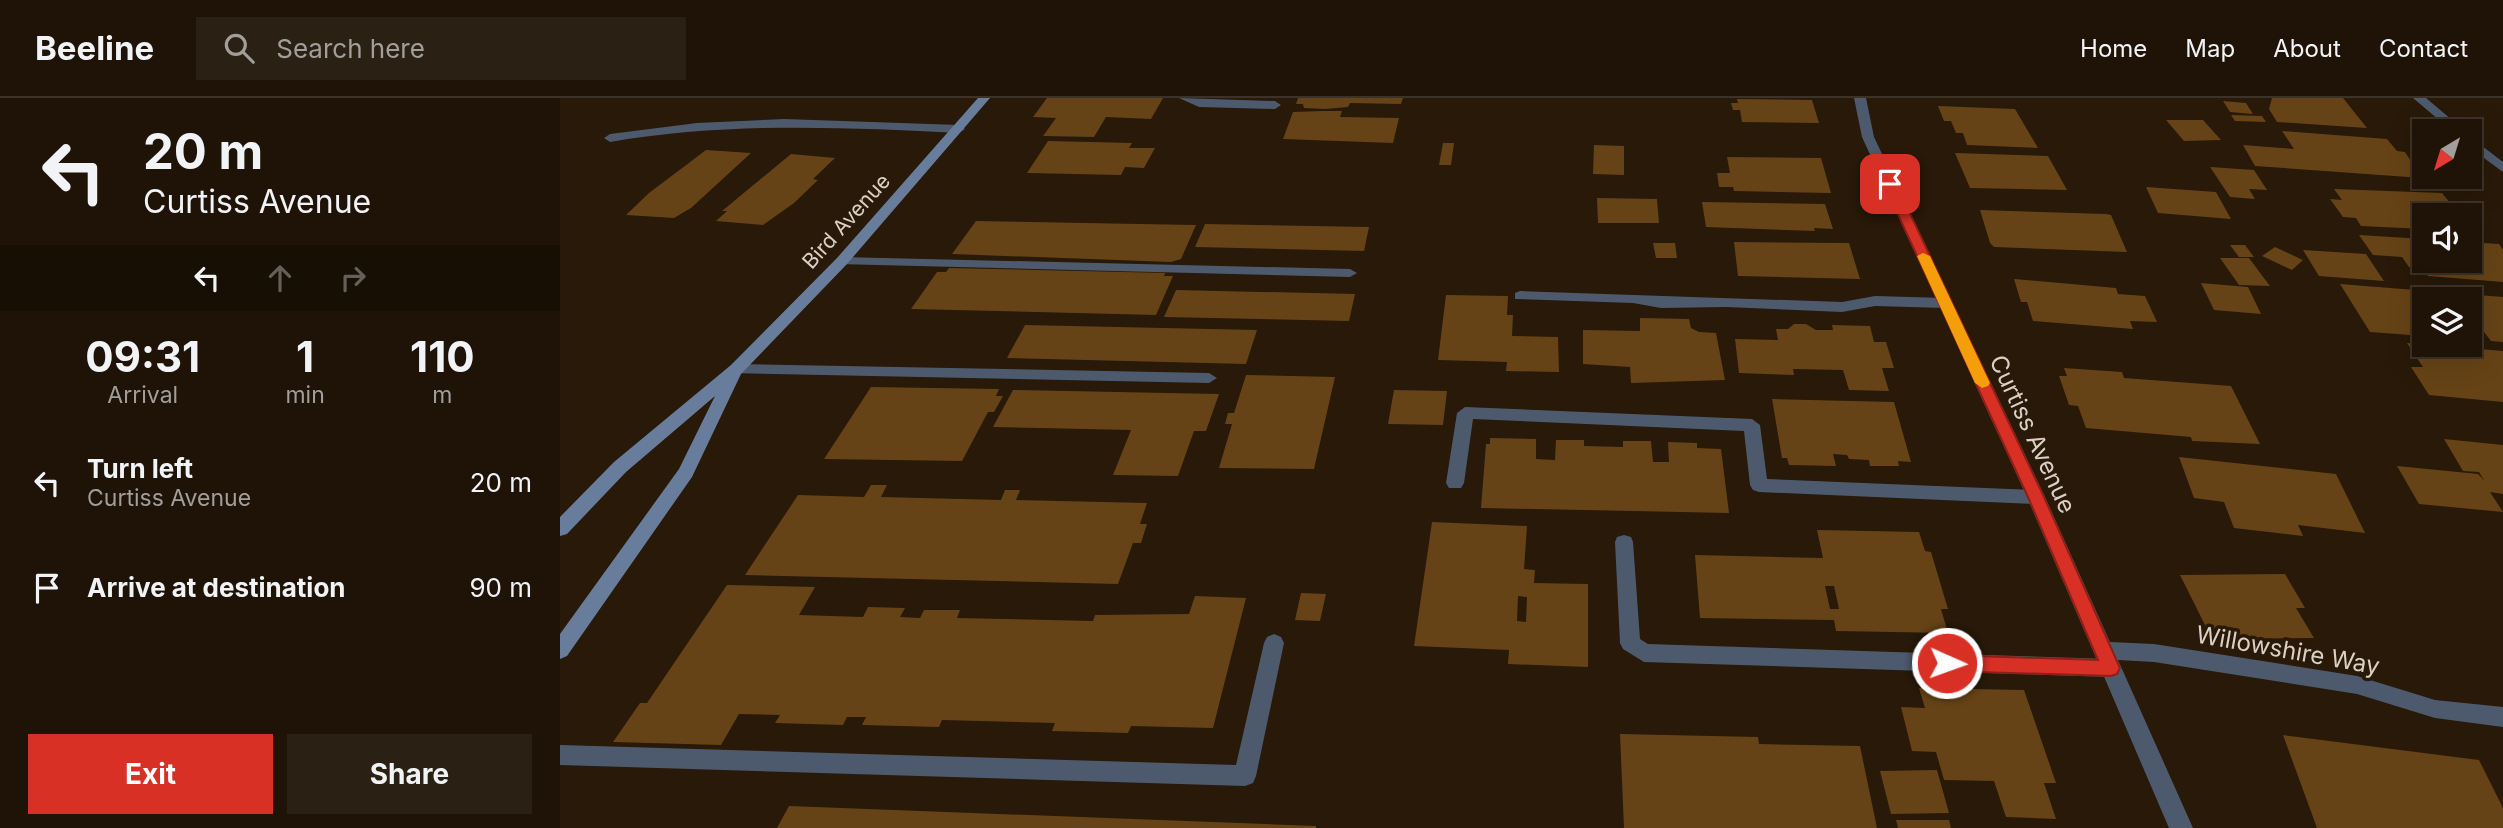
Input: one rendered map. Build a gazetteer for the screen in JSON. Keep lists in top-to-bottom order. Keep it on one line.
{"streets":{"main road":["Bird Avenue"],"street":["Curtiss Avenue","Willowshire Way"]},"crossings":[["Curtiss Avenue","Willowshire Way"]],"north":"bottom left","page":{"header":"Beeline","search":"Search here","nav":["Home","Map","About","Contact"],"turn":["20 m","Curtiss Avenue"],"eta":["09:31","Arrival","1","min","110","m"],"list":[{"name":"Turn left","note":"Curtiss Avenue","value":"20 m"},{"name":"Arrive at destination","value":"90 m"}],"buttons":["Exit","Share"]}}
